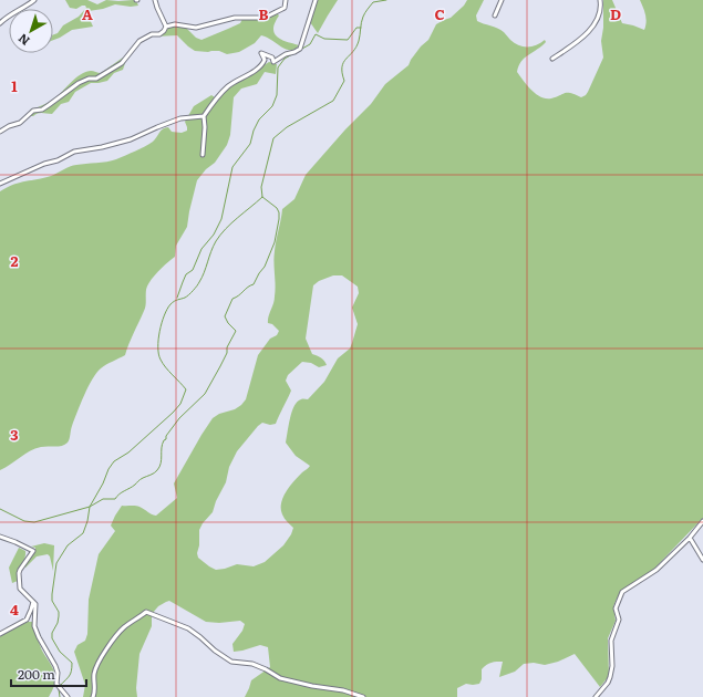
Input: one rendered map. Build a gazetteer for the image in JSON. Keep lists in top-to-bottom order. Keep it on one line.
{"scale_bar":"200 m","north":"bottom left","grid":{"columns":["A","B","C","D"],"rows":["1","2","3","4"]}}
